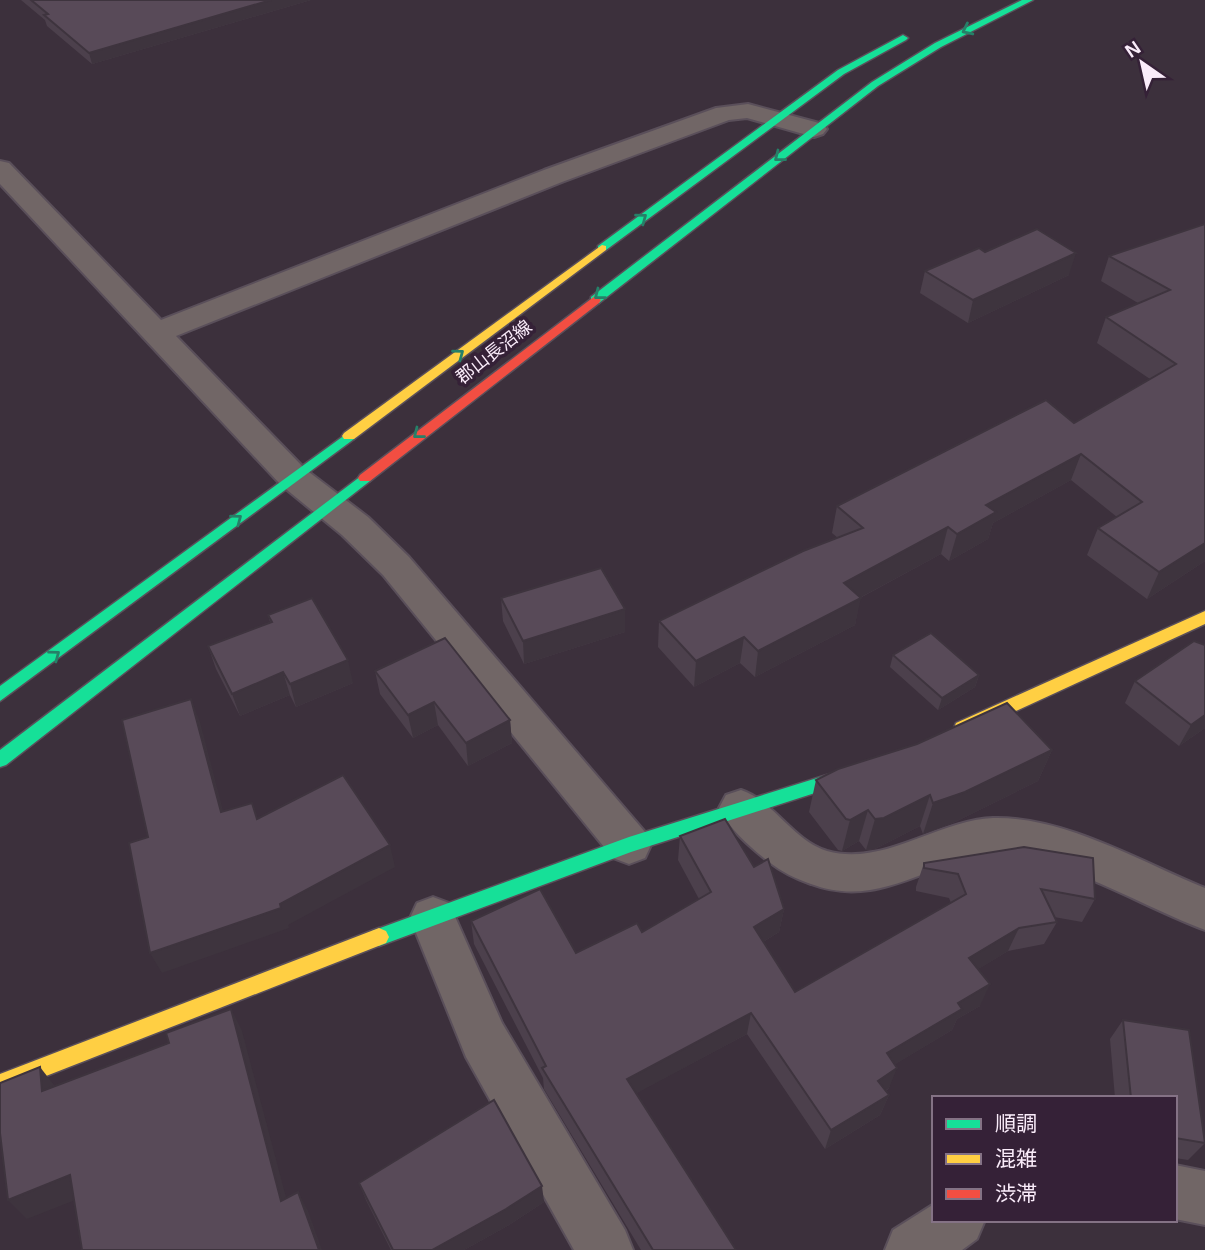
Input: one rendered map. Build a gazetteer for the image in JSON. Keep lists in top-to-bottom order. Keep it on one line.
{"streets":{"main road":["郡山長沼線"]},"legend":["順調","混雑","渋滞"],"north":"top left"}
